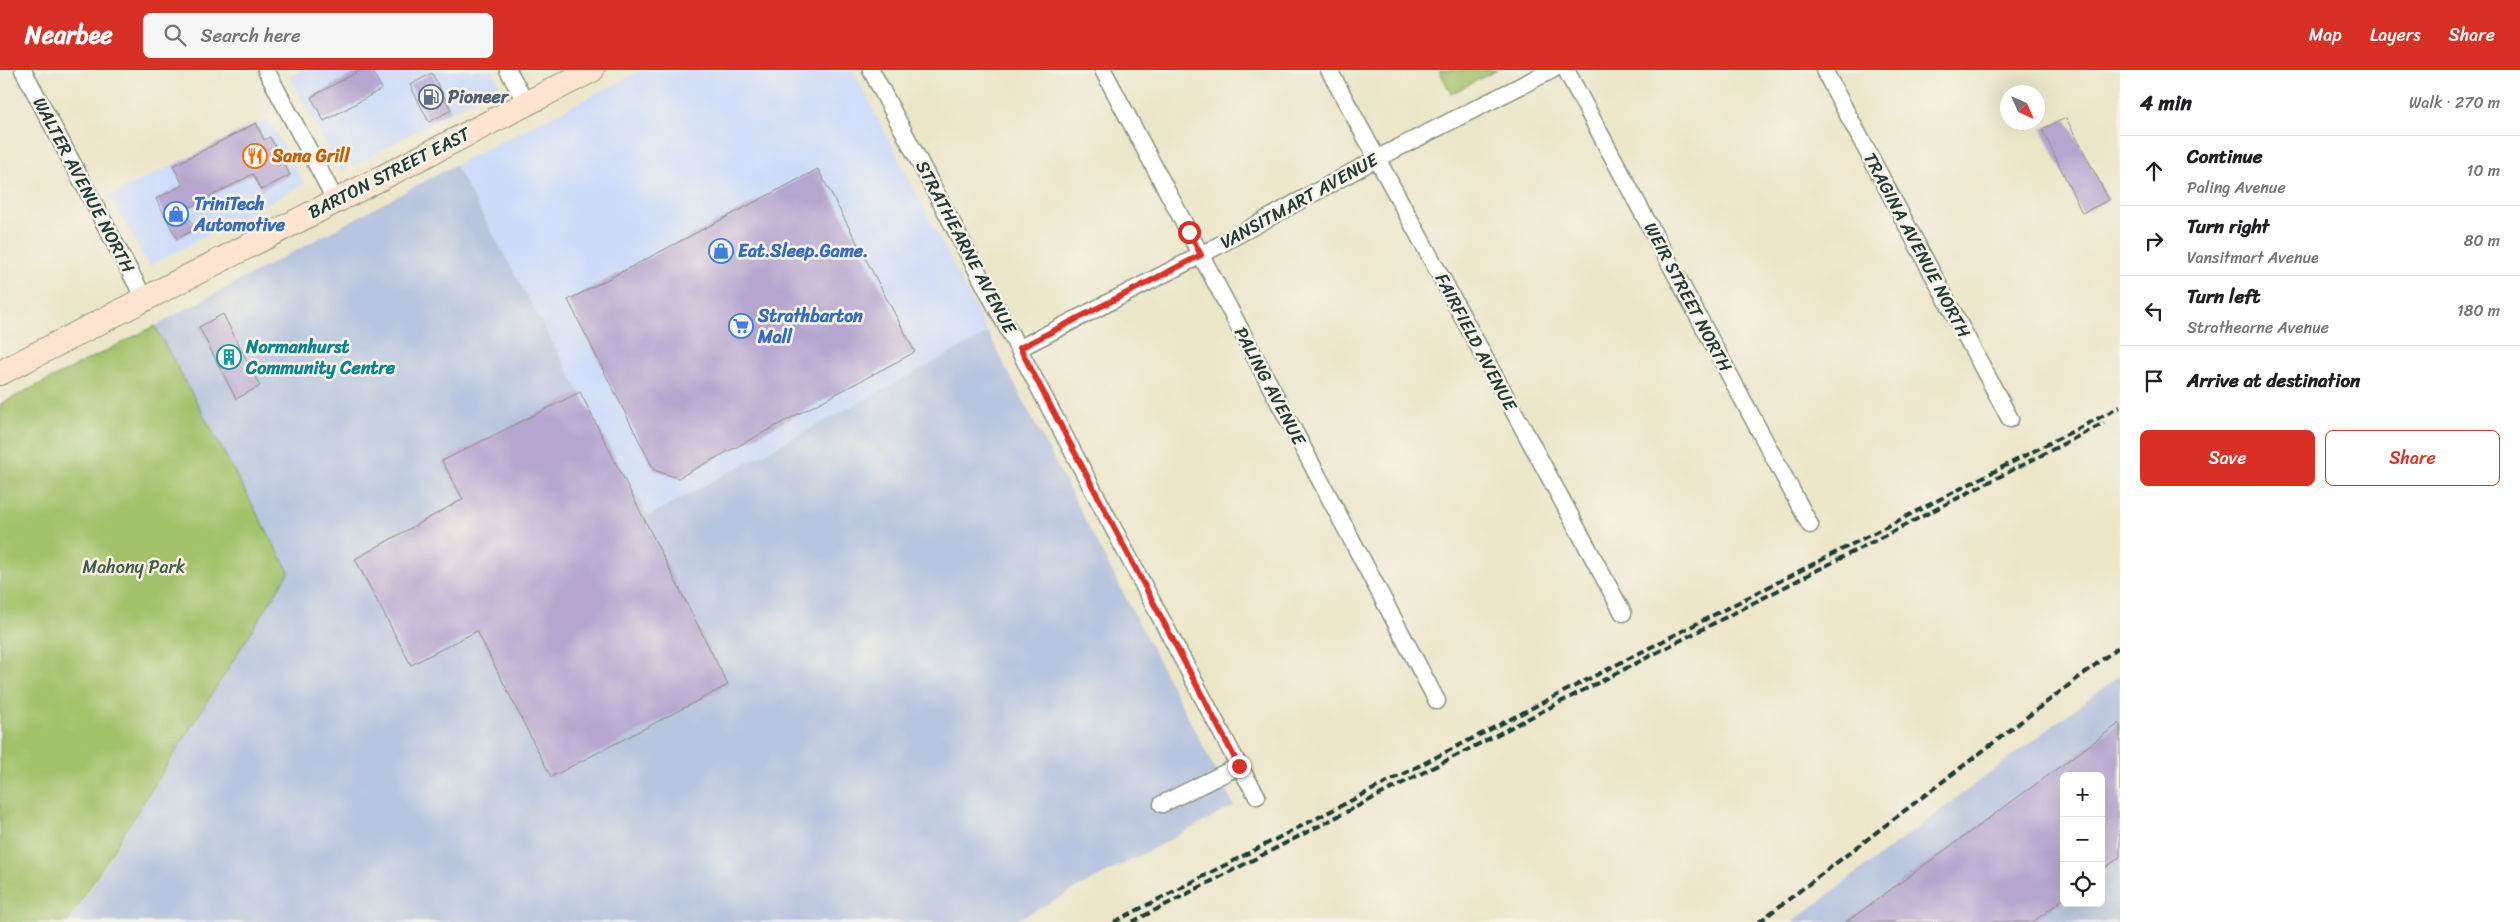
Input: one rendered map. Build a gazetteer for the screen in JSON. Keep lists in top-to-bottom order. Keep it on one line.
{"streets":{"main road":["BARTON STREET EAST"],"street":["WALTER AVENUE NORTH","VANSITMART AVENUE","TRAGINA AVENUE NORTH","STRATHEARNE AVENUE","WEIR STREET NORTH","FAIRFIELD AVENUE","PALING AVENUE"]},"crossings":[["BARTON STREET EAST","WALTER AVENUE NORTH"],["VANSITMART AVENUE","STRATHEARNE AVENUE"],["VANSITMART AVENUE","FAIRFIELD AVENUE"],["VANSITMART AVENUE","PALING AVENUE"]],"parks":["Mahony Park"],"places":{"fuel station":["Pioneer"],"restaurant":["Sana Grill"],"shop":["TriniTech Automotive","Eat.Sleep.Game."],"supermarket":["Strathbarton Mall"],"building":["Normanhurst Community Centre"]},"north":"bottom right","page":{"header":"Nearbee","search":"Search here","nav":["Map","Layers","Share"],"heading":["4 min","Walk · 270 m"],"list":[["Continue","Paling Avenue","10 m"],["Turn right","Vansitmart Avenue","80 m"],["Turn left","Strathearne Avenue","180 m"],"Arrive at destination"],"buttons":["Save","Share"],"map_buttons":["+","−"]}}
